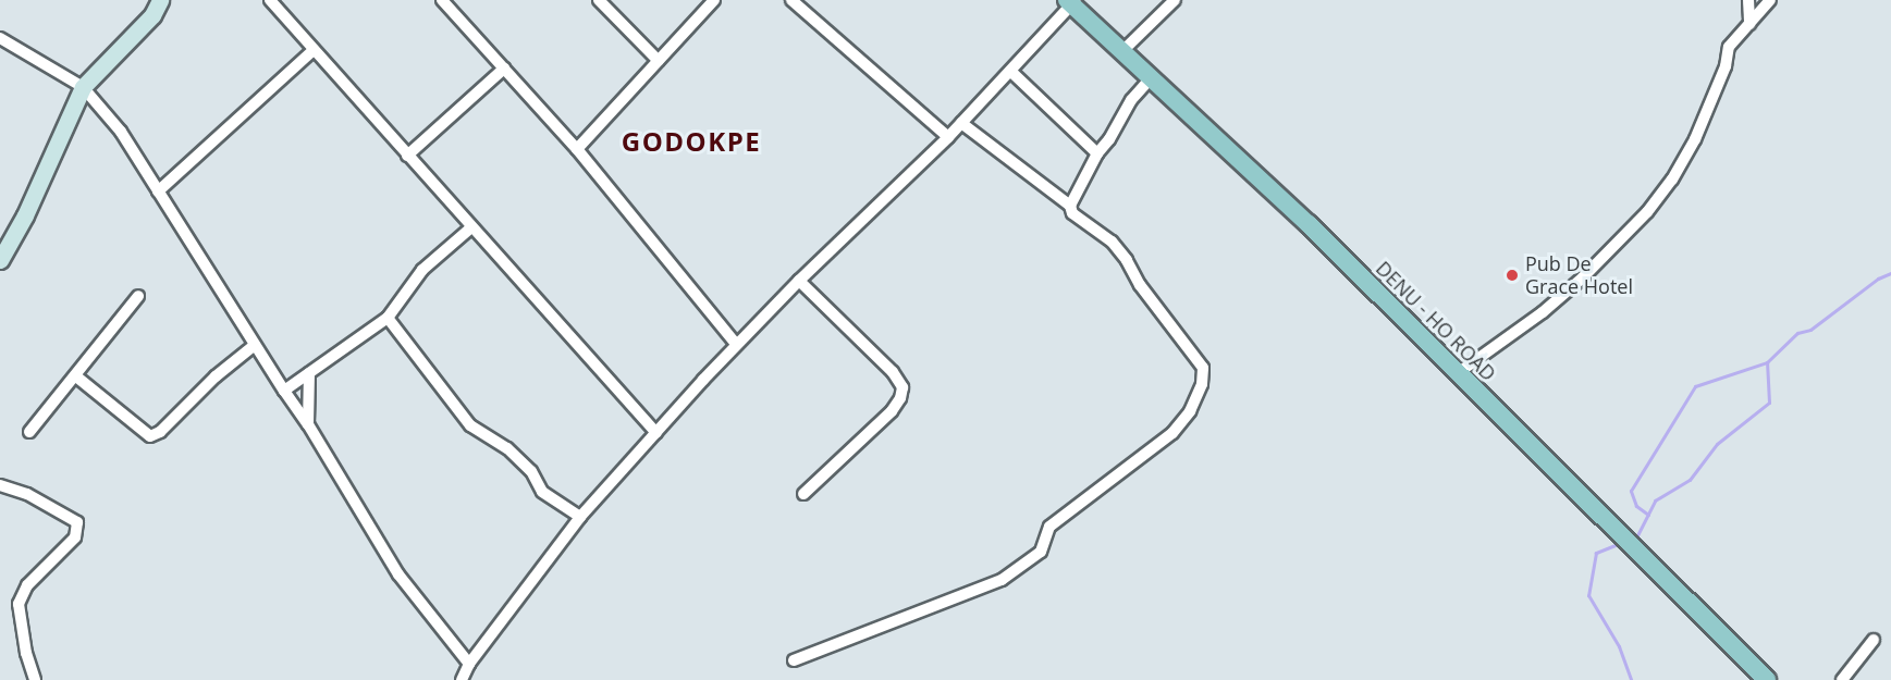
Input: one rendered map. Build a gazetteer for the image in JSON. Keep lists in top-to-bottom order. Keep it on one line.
{"streets":{"main road":["DENU - HO ROAD"]},"districts":["GODOKPE"],"places":["Pub De Grace Hotel"]}
